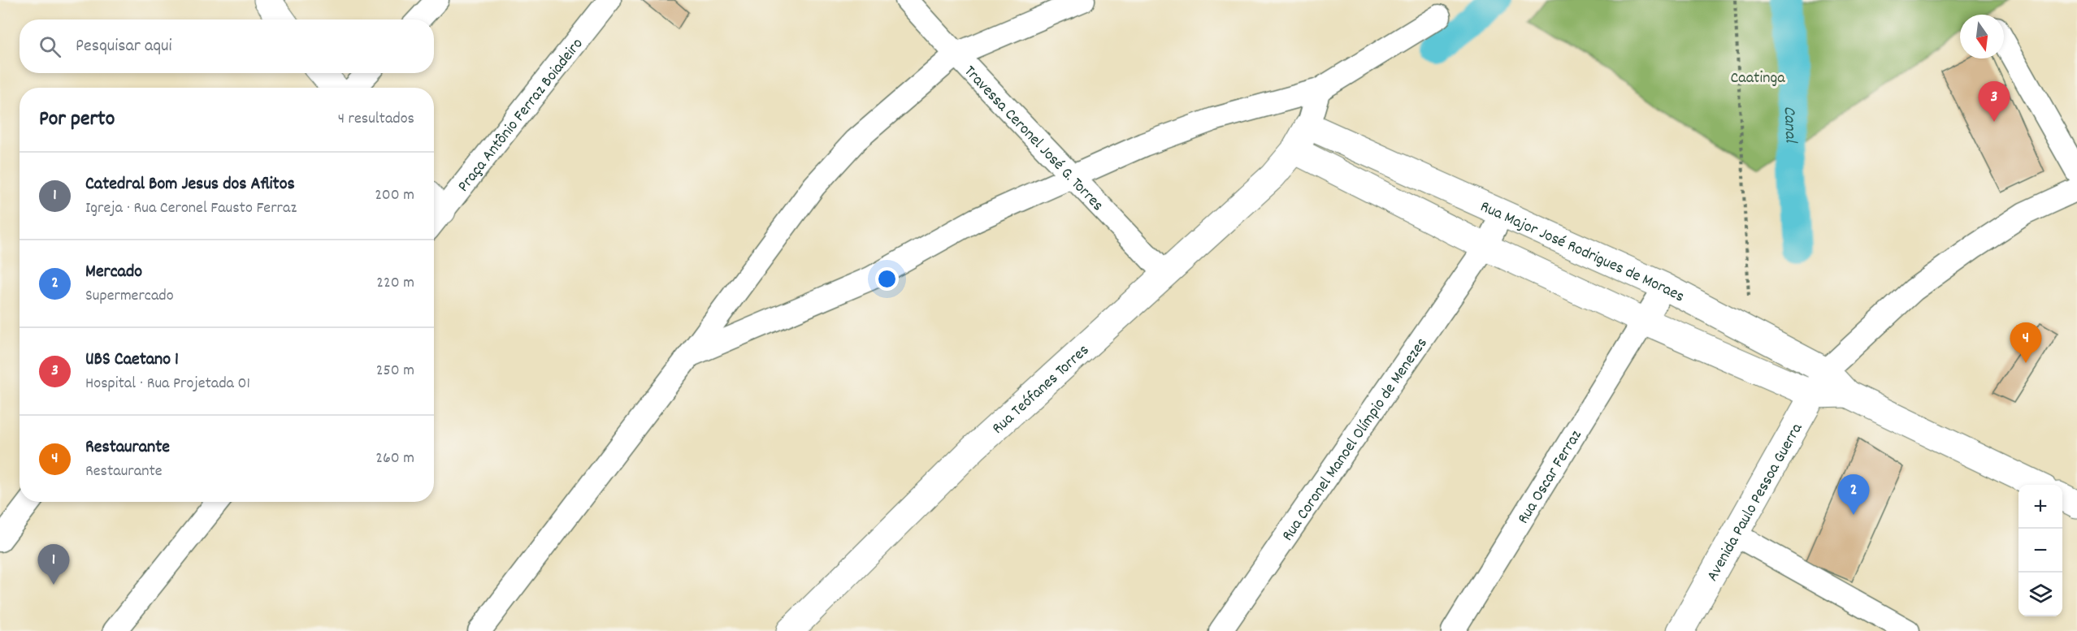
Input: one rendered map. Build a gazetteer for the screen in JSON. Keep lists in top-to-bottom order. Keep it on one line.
{"streets":{"street":["Praça Antônio Ferraz Boiadeiro","Travessa Ceronel José G. Torres","Rua Major José Rodrigues de Moraes","Rua Teófanes Torres","Rua Coronel Manoel Olímpio de Menezes","Rua Oscar Ferraz","Avenida Paulo Pessoa Guerra"]},"crossings":[["Travessa Ceronel José G. Torres","Rua Teófanes Torres"],["Rua Major José Rodrigues de Moraes","Rua Teófanes Torres"],["Rua Major José Rodrigues de Moraes","Rua Coronel Manoel Olímpio de Menezes"],["Rua Major José Rodrigues de Moraes","Rua Oscar Ferraz"],["Rua Major José Rodrigues de Moraes","Avenida Paulo Pessoa Guerra"]],"water":["Canal"],"parks":["Caatinga"],"north":"bottom","page":{"search":"Pesquisar aqui","pins":["3","4","2","1"],"heading":["Por perto","4 resultados"],"list":[{"mark":"1","name":"Catedral Bom Jesus dos Aflitos","note":"Igreja · Rua Ceronel Fausto Ferraz","value":"200 m"},{"mark":"2","name":"Mercado","note":"Supermercado","value":"220 m"},{"mark":"3","name":"UBS Caetano 1","note":"Hospital · Rua Projetada 01","value":"250 m"},{"mark":"4","name":"Restaurante","note":"Restaurante","value":"260 m"}],"map_buttons":["+","−"]}}
